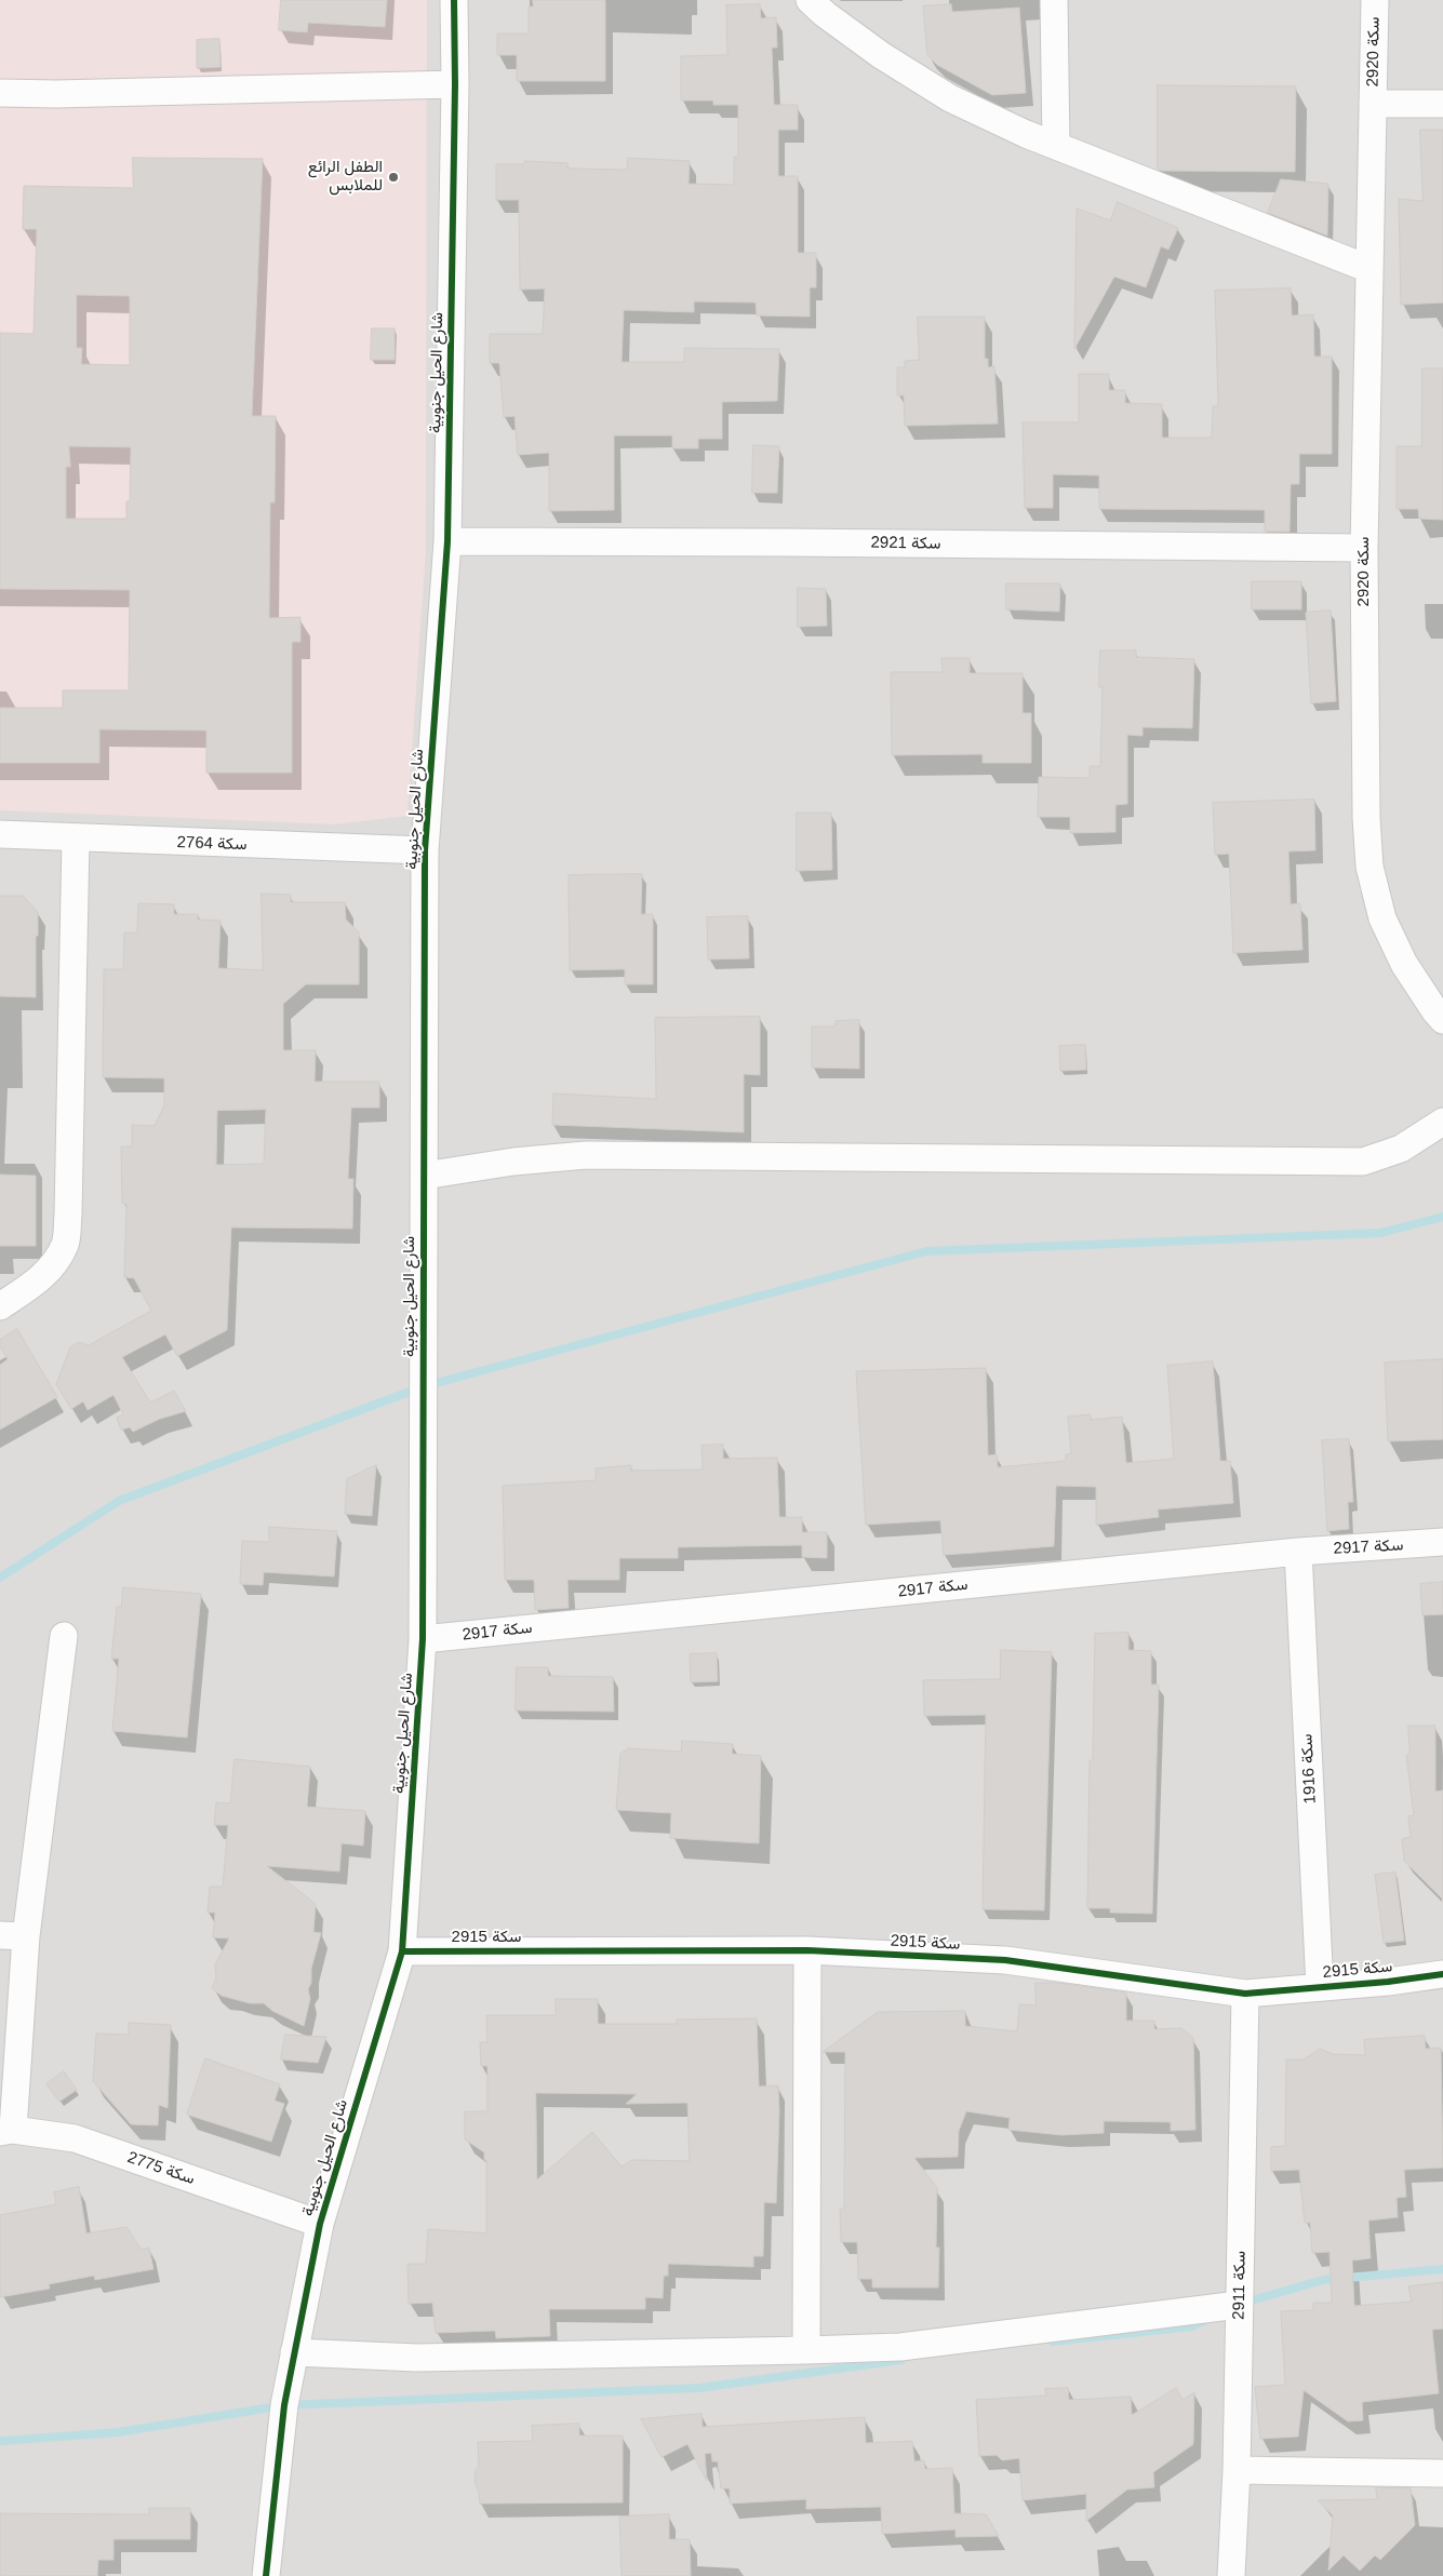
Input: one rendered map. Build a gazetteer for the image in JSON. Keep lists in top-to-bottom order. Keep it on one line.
{"streets":{"street":["سكة 2920","شارع الحيل جنوبية","سكة 2921","سكة 2764","سكة 2917","سكة 1916","سكة 2915","سكة 2775","سكة 2911"]},"crossings":[["سكة 2920","سكة 2921"],["شارع الحيل جنوبية","سكة 2921"],["شارع الحيل جنوبية","سكة 2764"],["شارع الحيل جنوبية","سكة 2917"],["شارع الحيل جنوبية","سكة 2915"],["شارع الحيل جنوبية","سكة 2775"],["سكة 2917","سكة 1916"],["سكة 1916","سكة 2915"],["سكة 2915","سكة 2911"]],"places":["الطفل الرائع للملابس"]}
